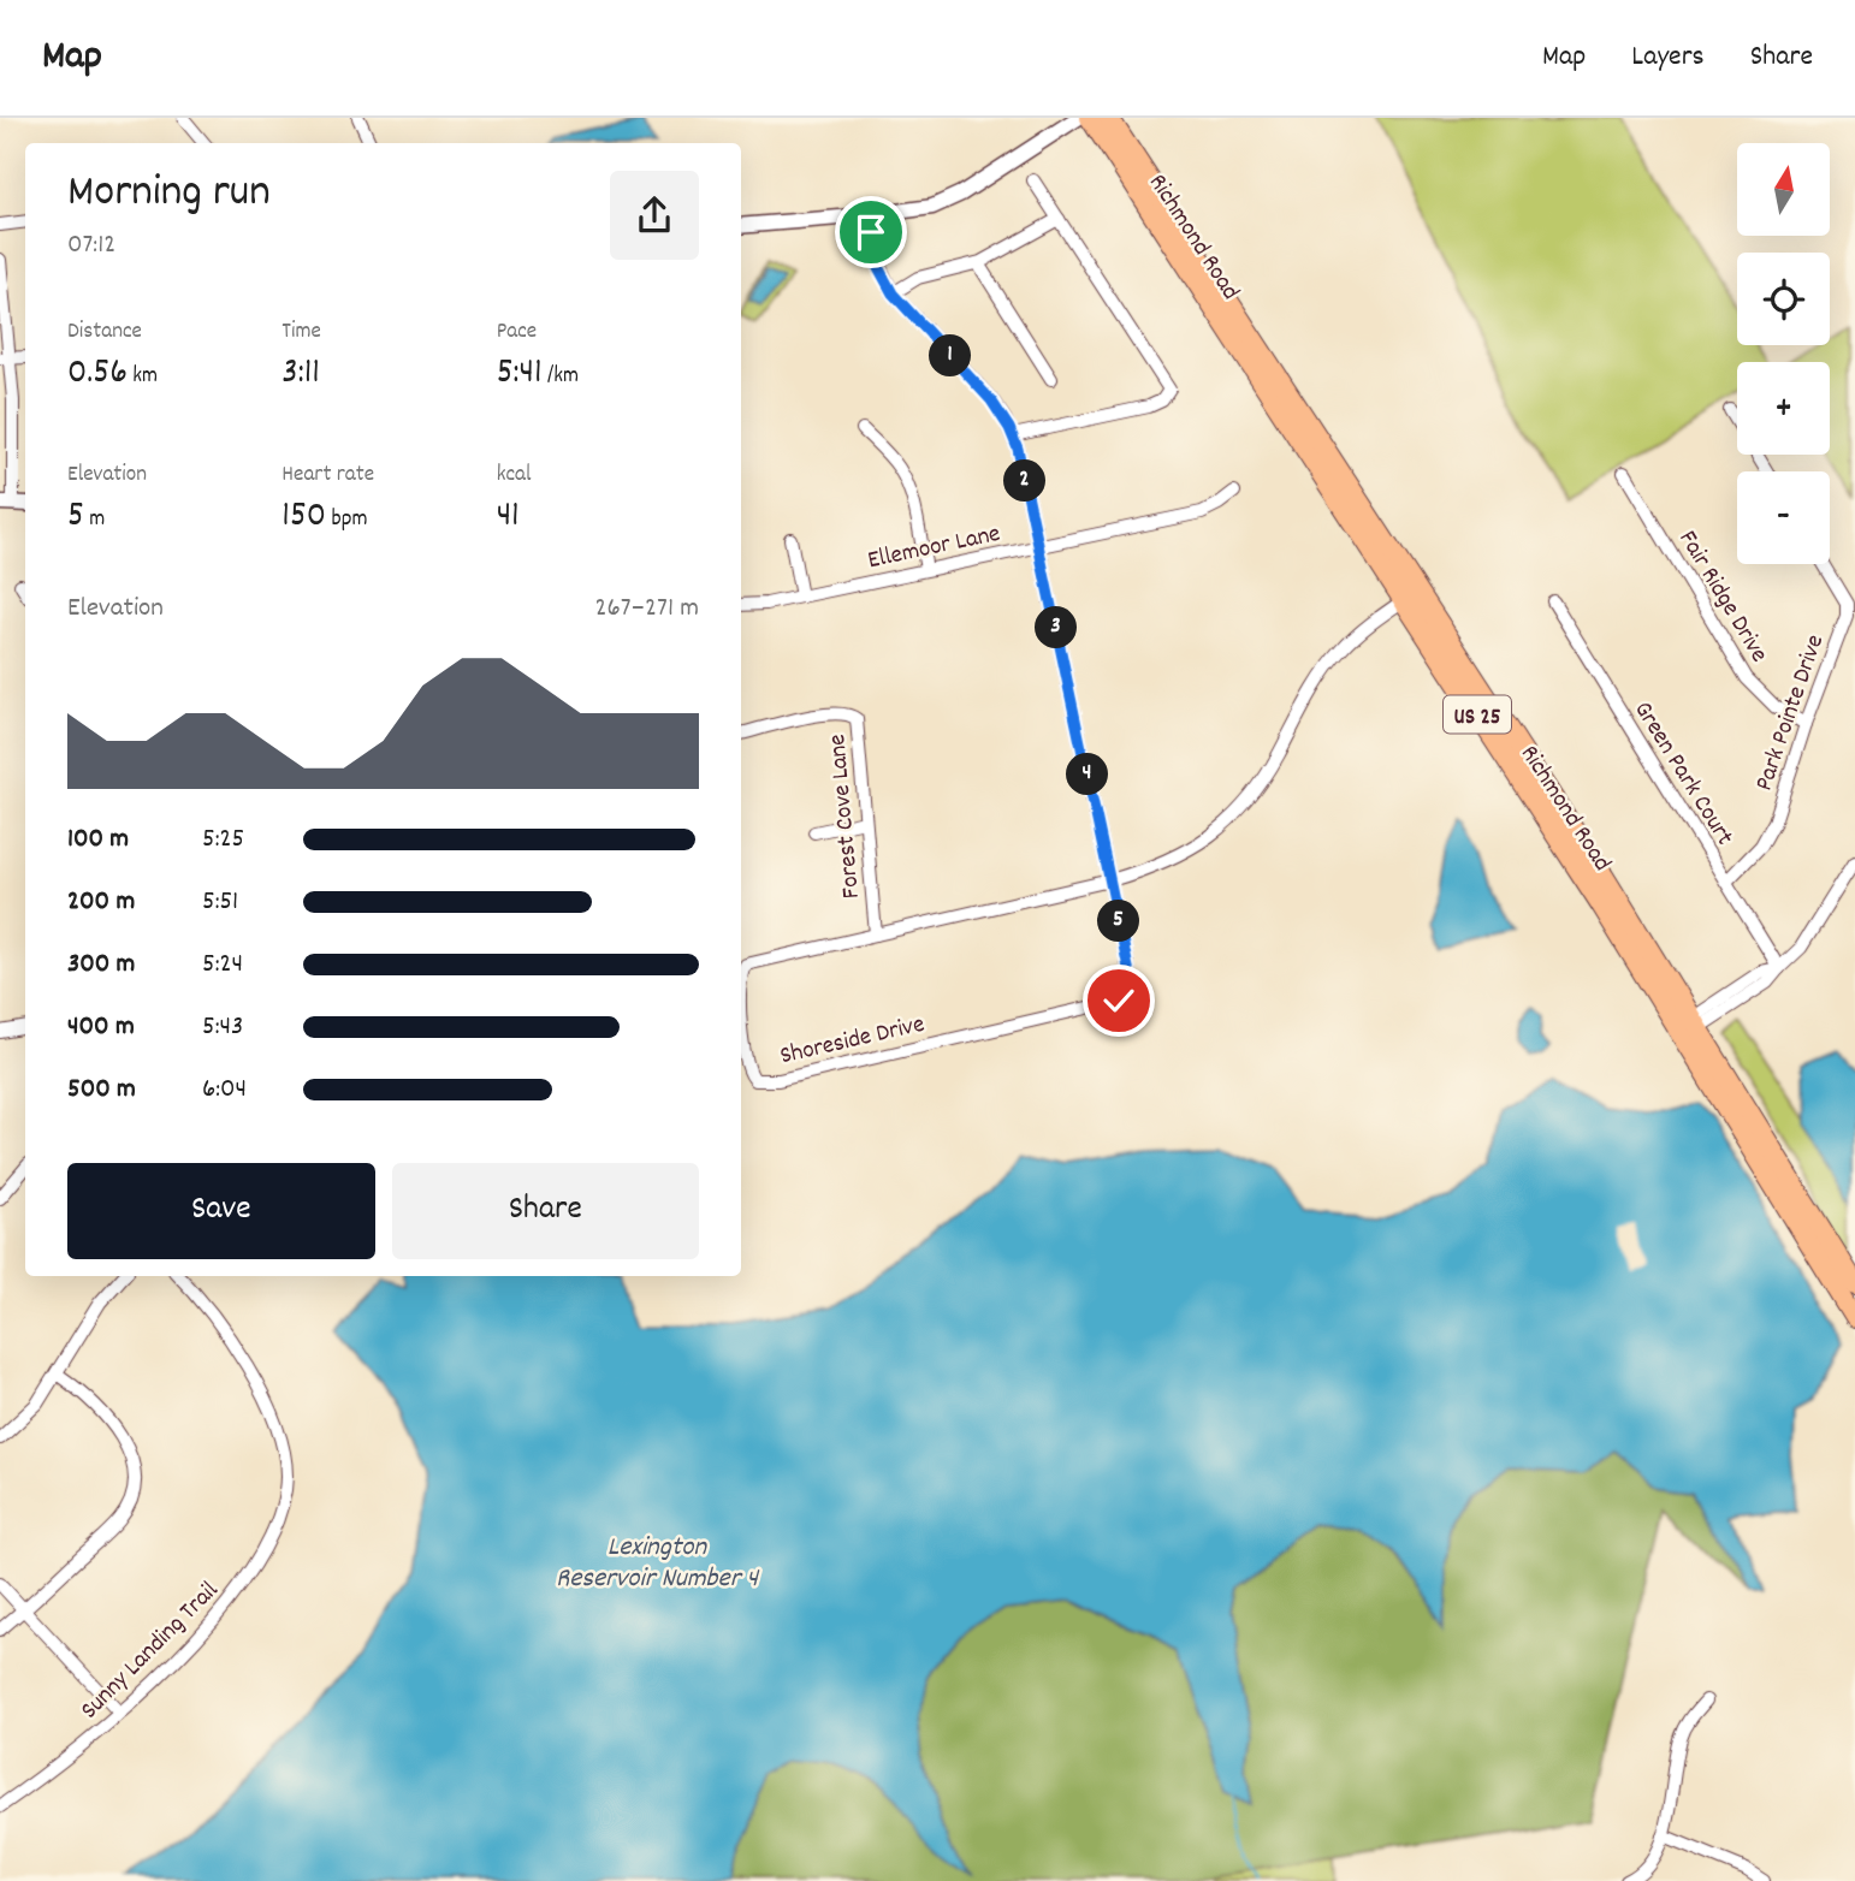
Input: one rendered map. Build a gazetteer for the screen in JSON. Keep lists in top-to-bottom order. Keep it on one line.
{"streets":{"highway":["Richmond Road","US 25"],"street":["Ellemoor Lane","Fair Ridge Drive","Park Pointe Drive","Green Park Court","Forest Cove Lane","Shoreside Drive","Sunny Landing Trail"]},"crossings":[["Richmond Road","Shoreside Drive"],["Fair Ridge Drive","Park Pointe Drive"],["Park Pointe Drive","Green Park Court"],["Forest Cove Lane","Shoreside Drive"]],"water":["Lexington Reservoir Number 4"],"north":"top","page":{"header":"Map","nav":["Map","Layers","Share"],"map_buttons":["+","−"],"heading":["Morning run","07:12"],"stats":[["Distance","0.56 km"],["Time","3:11"],["Pace","5:41 /km"],["Elevation","5 m"],["Heart rate","150 bpm"],["kcal","41"]],"pins":["1","2","3","4","5"],"chart":["Elevation","267–271 m"],"list":[{"name":"100 m","note":"5:25"},{"name":"200 m","note":"5:51"},{"name":"300 m","note":"5:24"},{"name":"400 m","note":"5:43"},{"name":"500 m","note":"6:04"}],"buttons":["Save","Share"]}}
